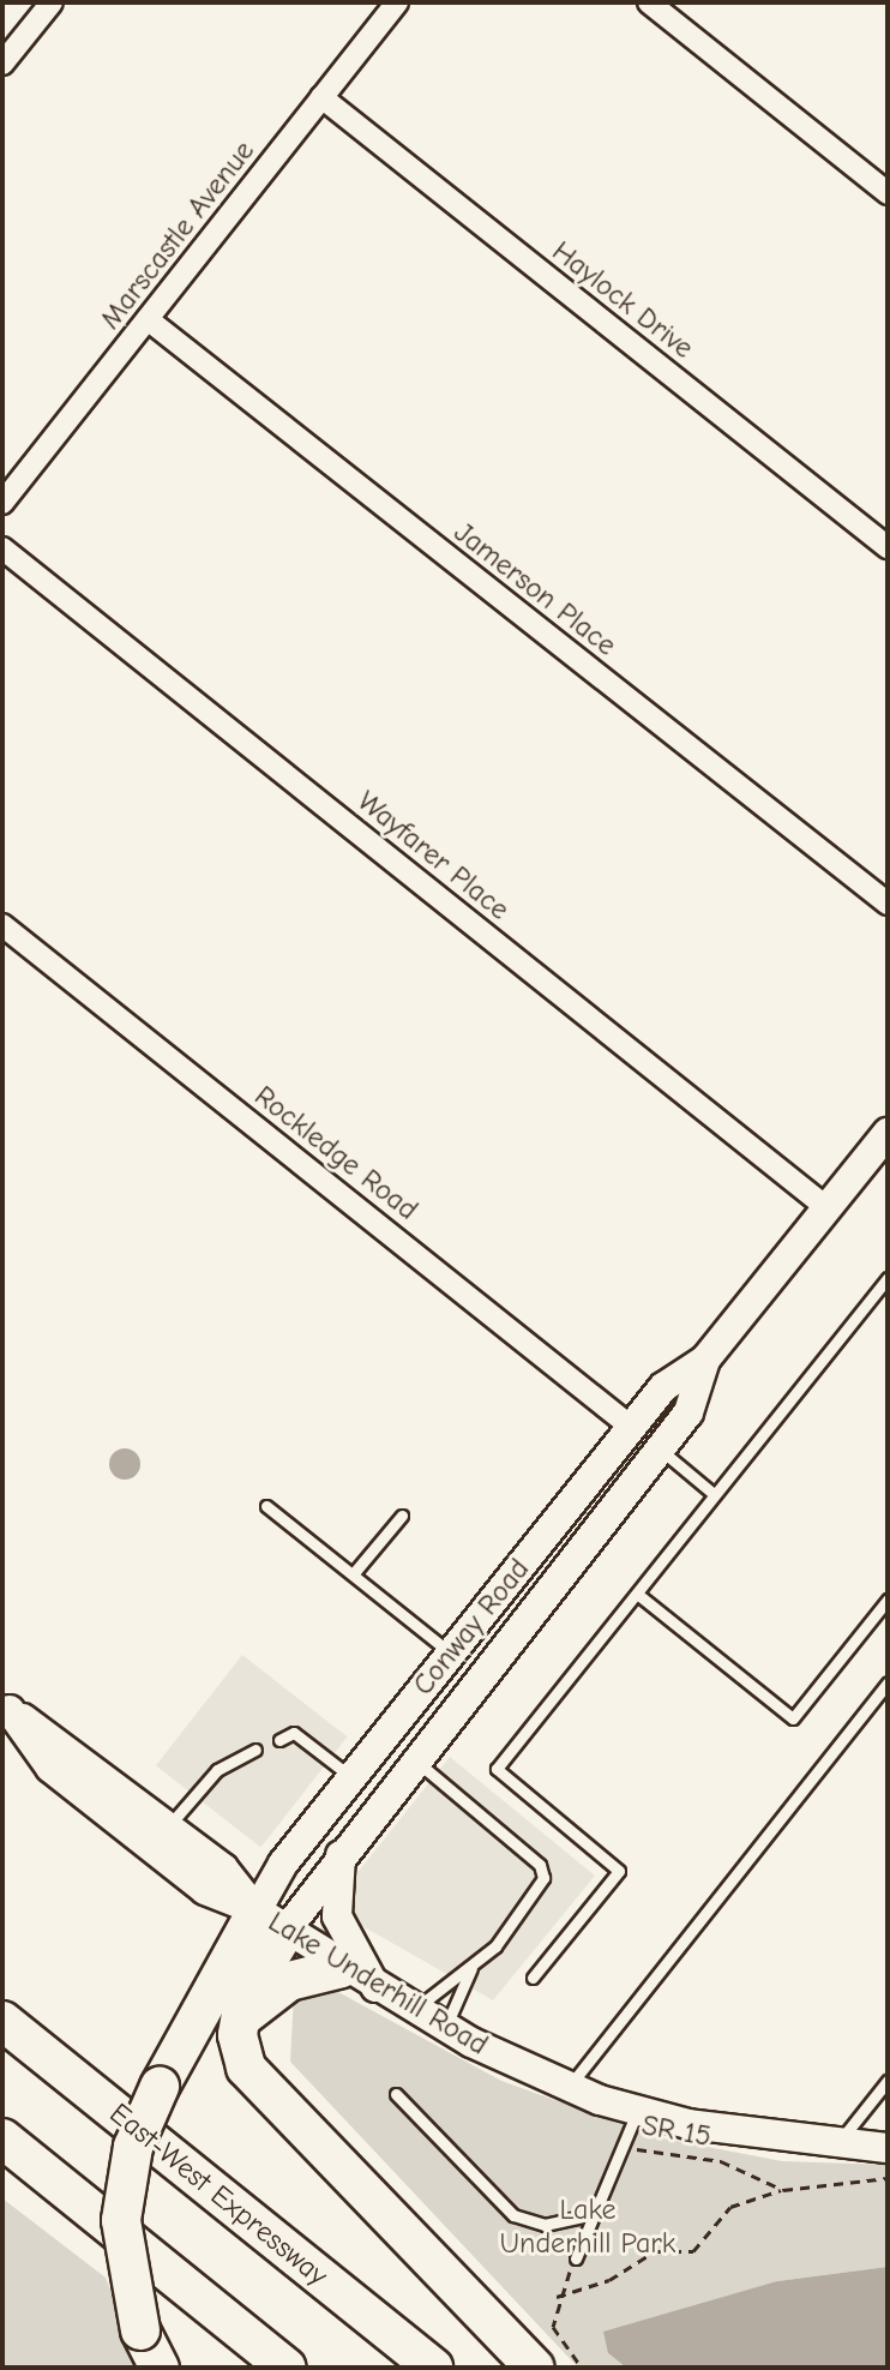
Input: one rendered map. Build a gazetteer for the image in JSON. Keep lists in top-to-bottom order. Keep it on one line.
{"streets":{"highway":["East-West Expressway"],"main road":["Conway Road","Lake Underhill Road","SR 15"],"street":["Marscastle Avenue","Haylock Drive","Jamerson Place","Wayfarer Place","Rockledge Road"]},"crossings":[["Marscastle Avenue","Haylock Drive"],["Marscastle Avenue","Jamerson Place"],["Wayfarer Place","Conway Road"],["Rockledge Road","Conway Road"],["Conway Road","Lake Underhill Road"]],"parks":["Lake Underhill Park"]}
